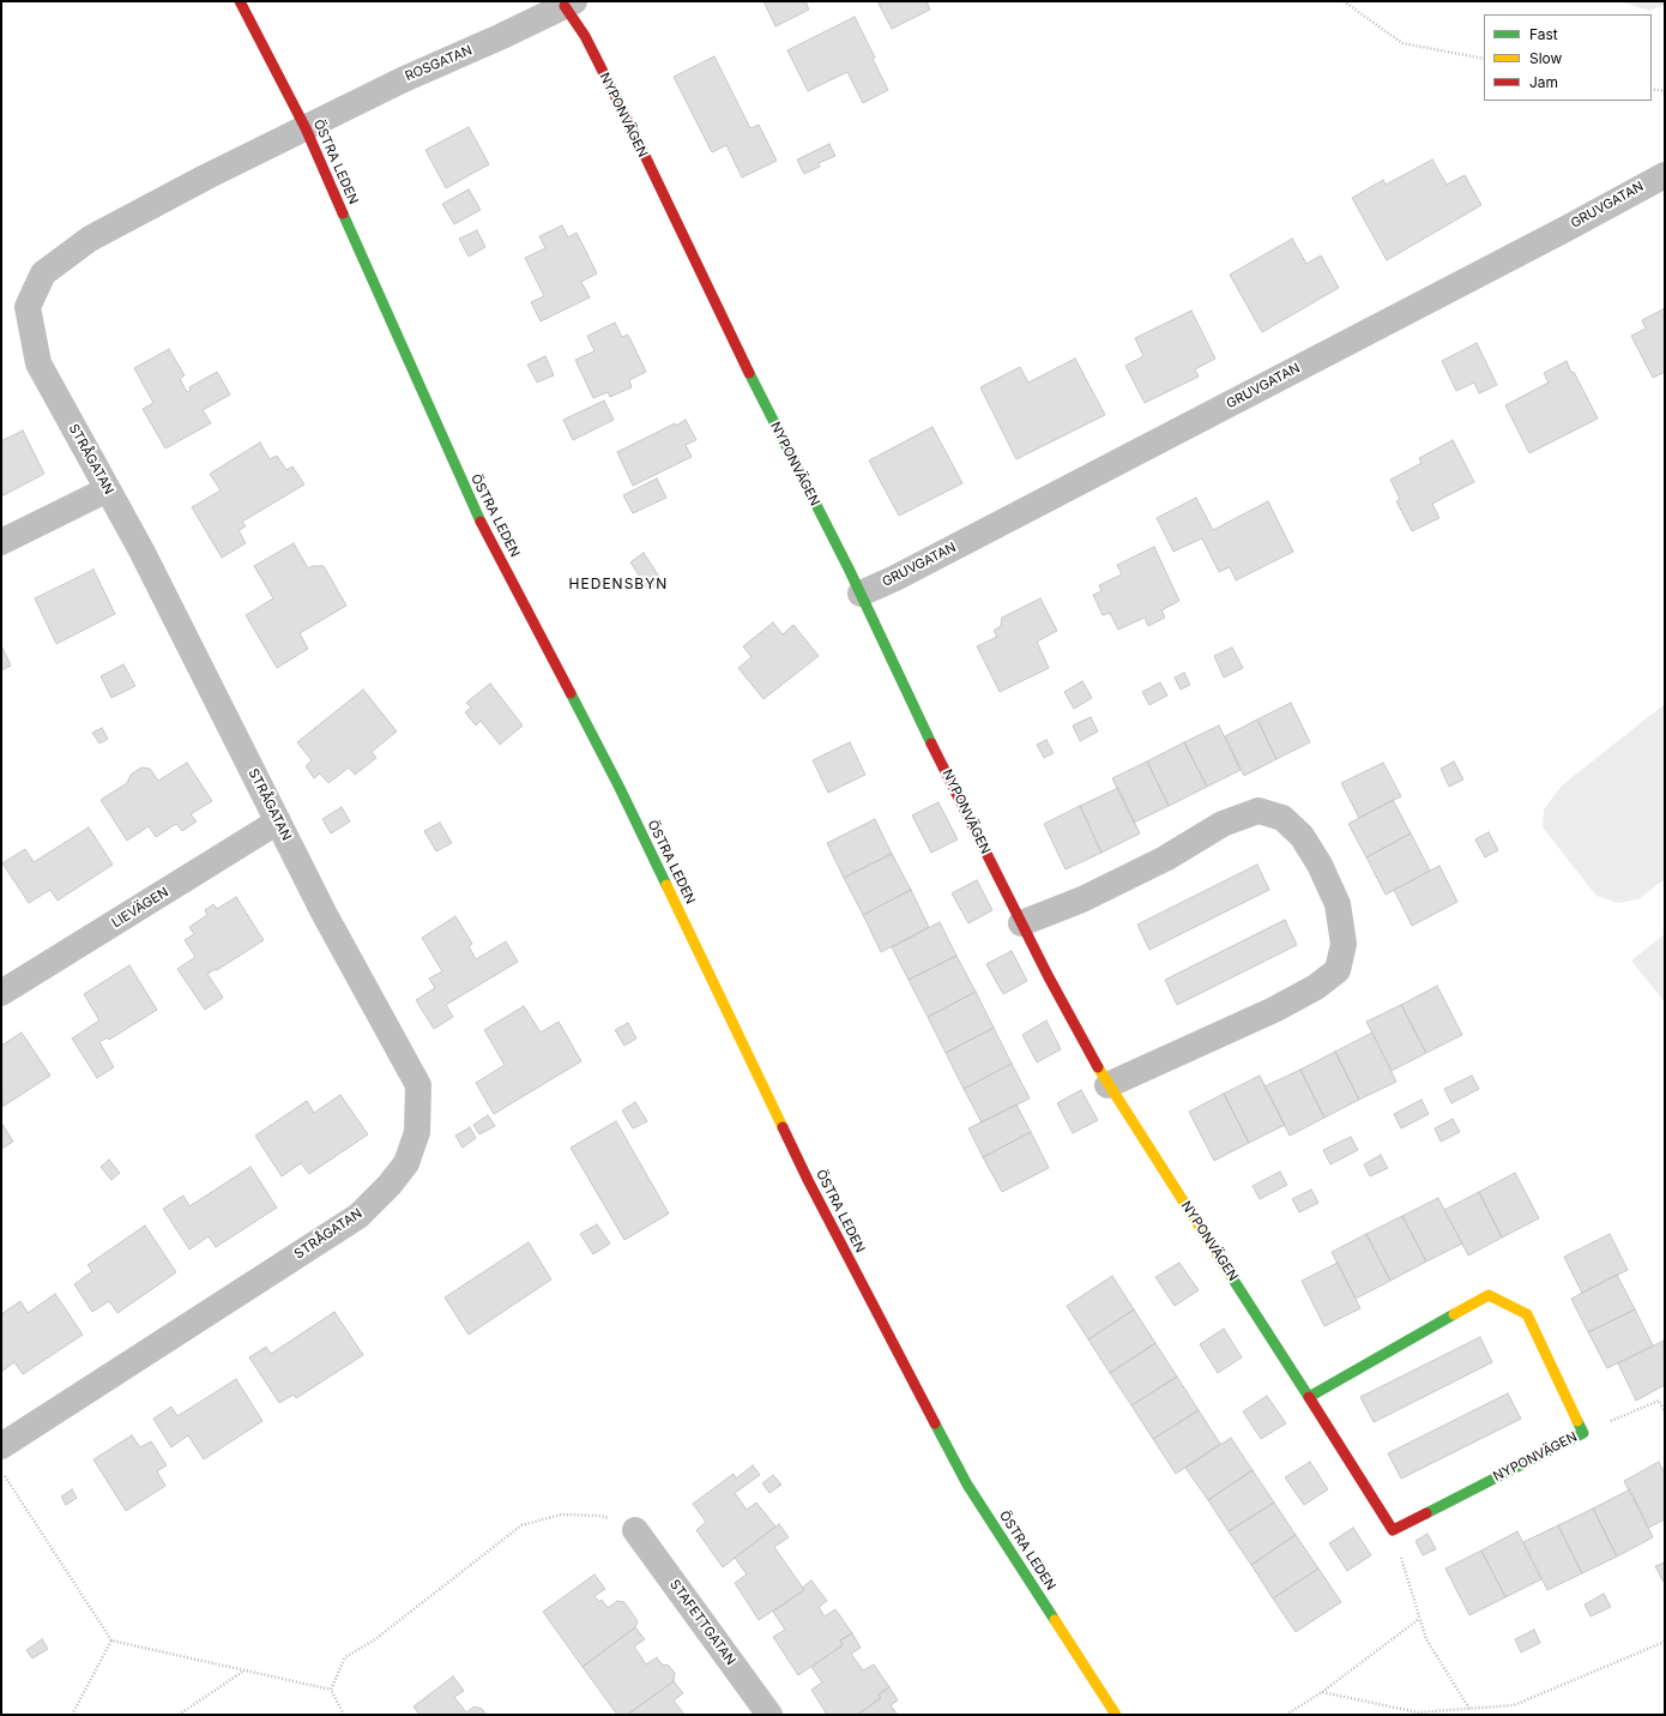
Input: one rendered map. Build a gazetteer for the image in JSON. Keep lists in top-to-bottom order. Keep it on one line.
{"streets":{"street":["ROSGATAN","NYPONVÄGEN","ÖSTRA LEDEN","GRUVGATAN","STRÅGATAN","LIEVÄGEN","STAFETTGATAN"]},"crossings":[["ROSGATAN","NYPONVÄGEN"],["ROSGATAN","ÖSTRA LEDEN"],["ROSGATAN","STRÅGATAN"],["NYPONVÄGEN","GRUVGATAN"],["ÖSTRA LEDEN","STRÅGATAN"],["STRÅGATAN","LIEVÄGEN"]],"districts":["HEDENSBYN"],"legend":["Fast","Slow","Jam"]}
